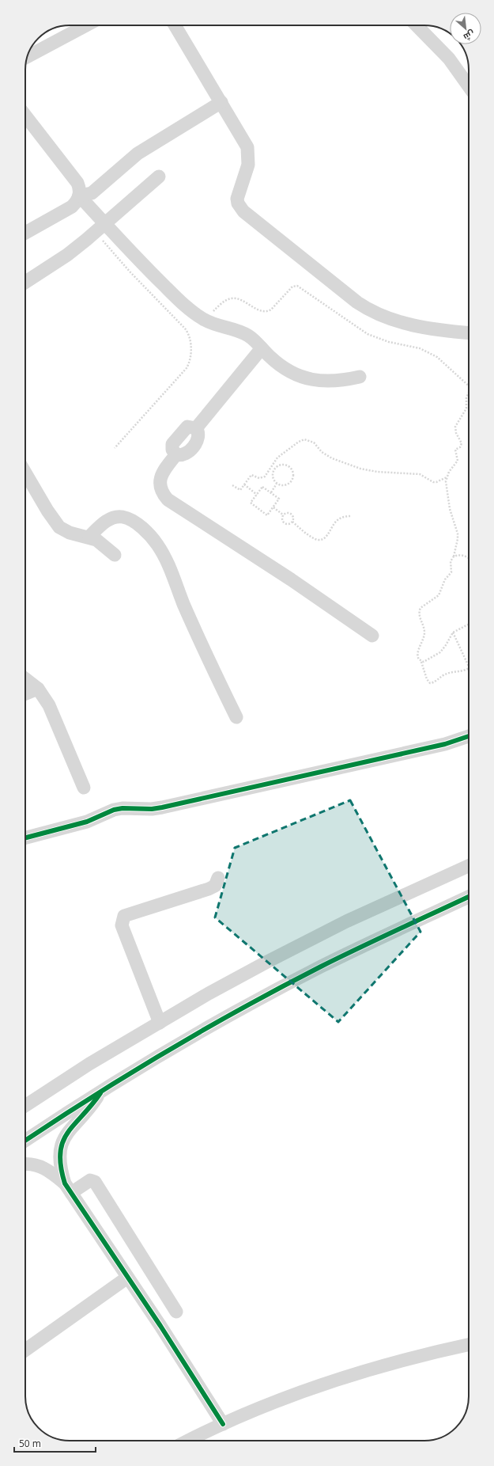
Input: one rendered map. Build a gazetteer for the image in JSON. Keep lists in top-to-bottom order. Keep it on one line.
{"scale_bar":"50 m","north":"bottom right"}
